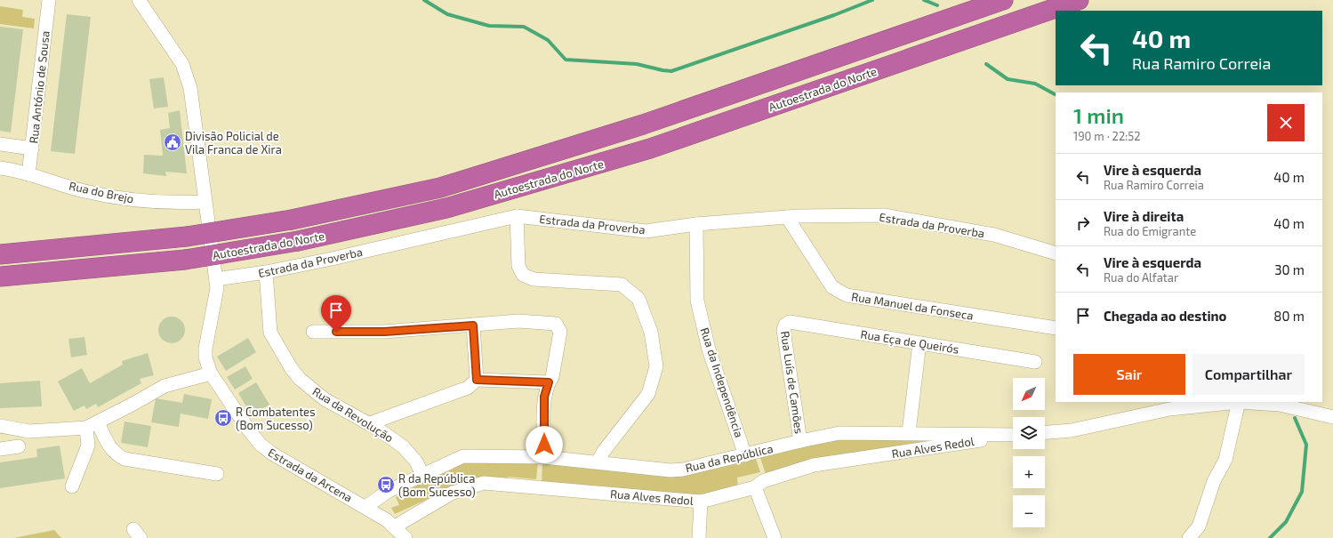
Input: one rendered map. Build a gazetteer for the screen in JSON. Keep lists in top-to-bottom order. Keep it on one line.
{"streets":{"highway":["Autoestrada do Norte"],"street":["Rua António de Sousa","Rua do Brejo","Estrada da Proverba","Rua Manuel da Fonseca","Rua Eça de Queirós","Rua da Independência","Rua Luís de Camões","Rua da Revolução","Rua Alves Redol","Rua da República","Estrada da Arcena"]},"crossings":[["Rua António de Sousa","Rua do Brejo"],["Rua do Brejo","Estrada da Arcena"],["Estrada da Proverba","Rua Manuel da Fonseca"],["Estrada da Proverba","Rua da Independência"],["Estrada da Proverba","Rua da Revolução"],["Estrada da Proverba","Estrada da Arcena"],["Rua Eça de Queirós","Rua Luís de Camões"],["Rua da Independência","Rua da República"],["Rua Luís de Camões","Rua da República"],["Rua da Revolução","Rua da República"],["Rua Alves Redol","Estrada da Arcena"],["Rua da República","Estrada da Arcena"]],"places":{"public building":["Divisão Policial de Vila Franca de Xira"],"bus stop":["R Combatentes (Bom Sucesso)","R da República (Bom Sucesso)"]},"north":"bottom left","page":{"turn":["40 m","Rua Ramiro Correia"],"heading":["1 min","190 m · 22:52"],"list":[{"name":"Vire à esquerda","note":"Rua Ramiro Correia","value":"40 m"},{"name":"Vire à direita","note":"Rua do Emigrante","value":"40 m"},{"name":"Vire à esquerda","note":"Rua do Alfatar","value":"30 m"},{"name":"Chegada ao destino","value":"80 m"}],"buttons":["Sair","Compartilhar"],"map_buttons":["+","−"]}}
